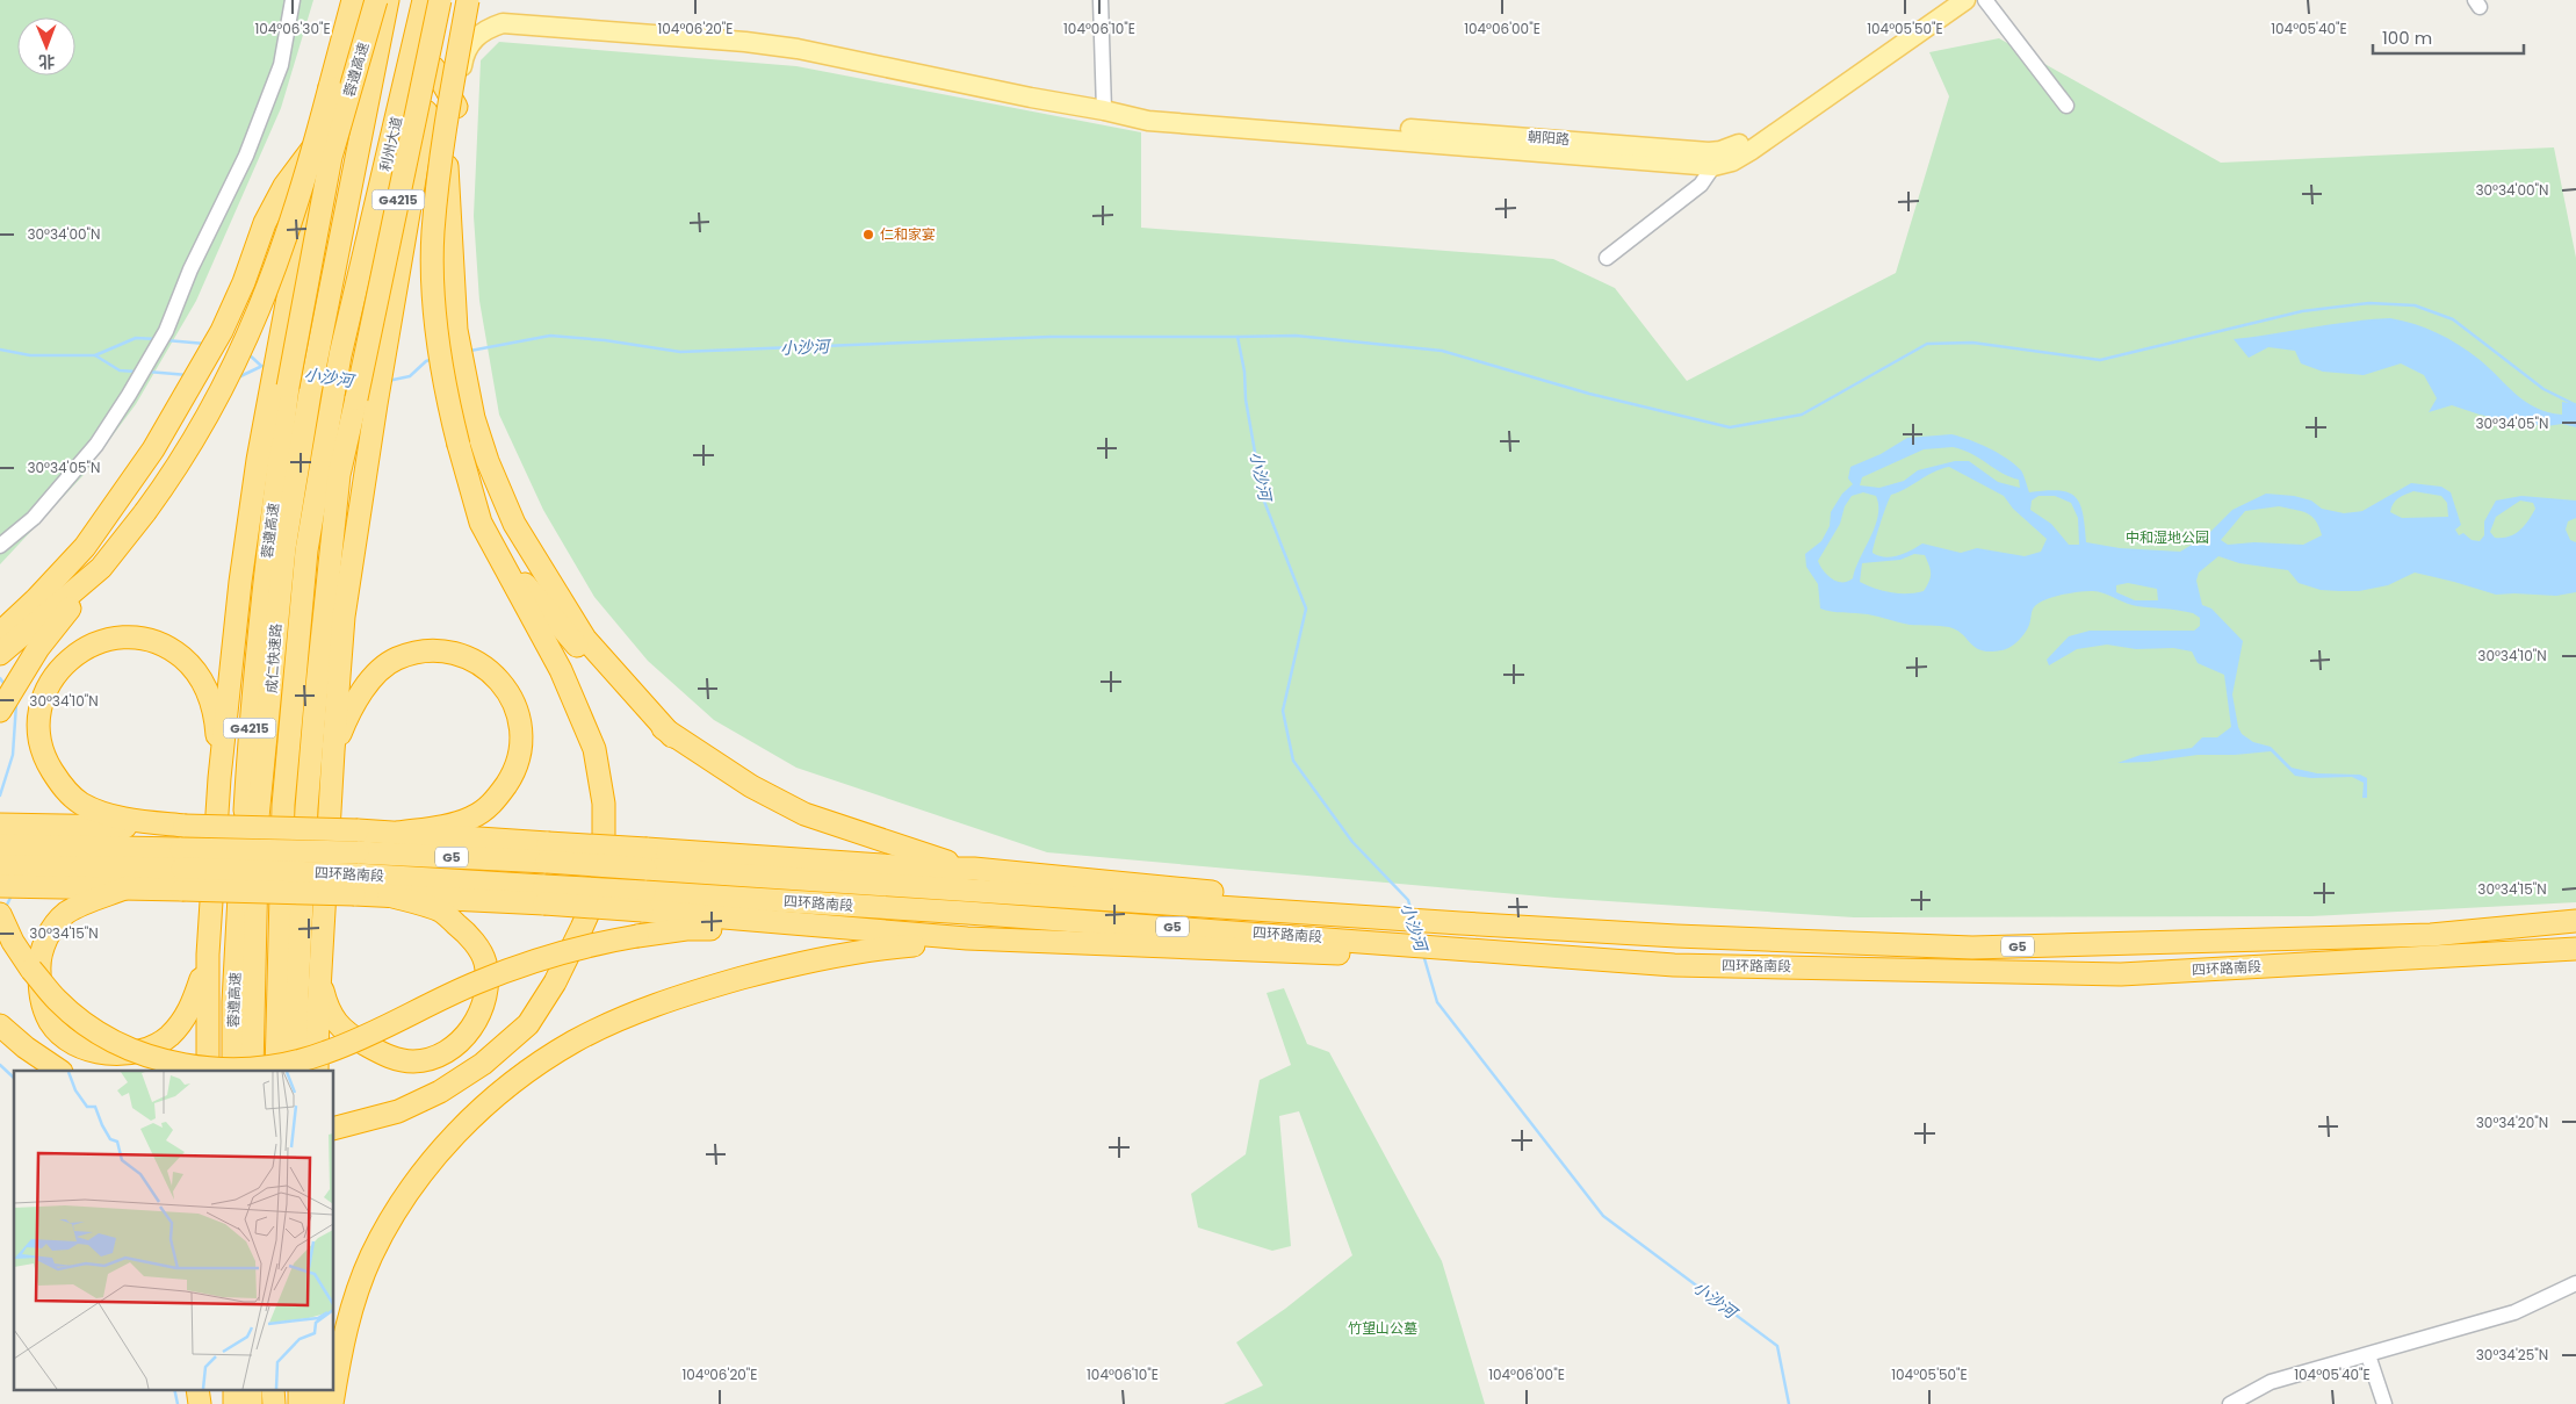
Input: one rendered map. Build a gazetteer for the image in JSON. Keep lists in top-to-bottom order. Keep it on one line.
{"streets":{"highway":["蓉遵高速","利州大道","G4215","成仁快速路","G5","四环路南段"],"main road":["朝阳路"]},"crossings":[["利州大道","成仁快速路"]],"water":["小沙河"],"parks":["中和湿地公园","竹望山公墓"],"places":["仁和家宴"],"scale_bar":"100 m","north":"bottom","coordinates":["104°06'30\"E","104°06'20\"E","104°06'10\"E","104°06'00\"E","104°05'50\"E","104°05'40\"E","30°34'00\"N","30°34'05\"N","30°34'10\"N","30°34'15\"N","30°34'20\"N","30°34'25\"N"]}
